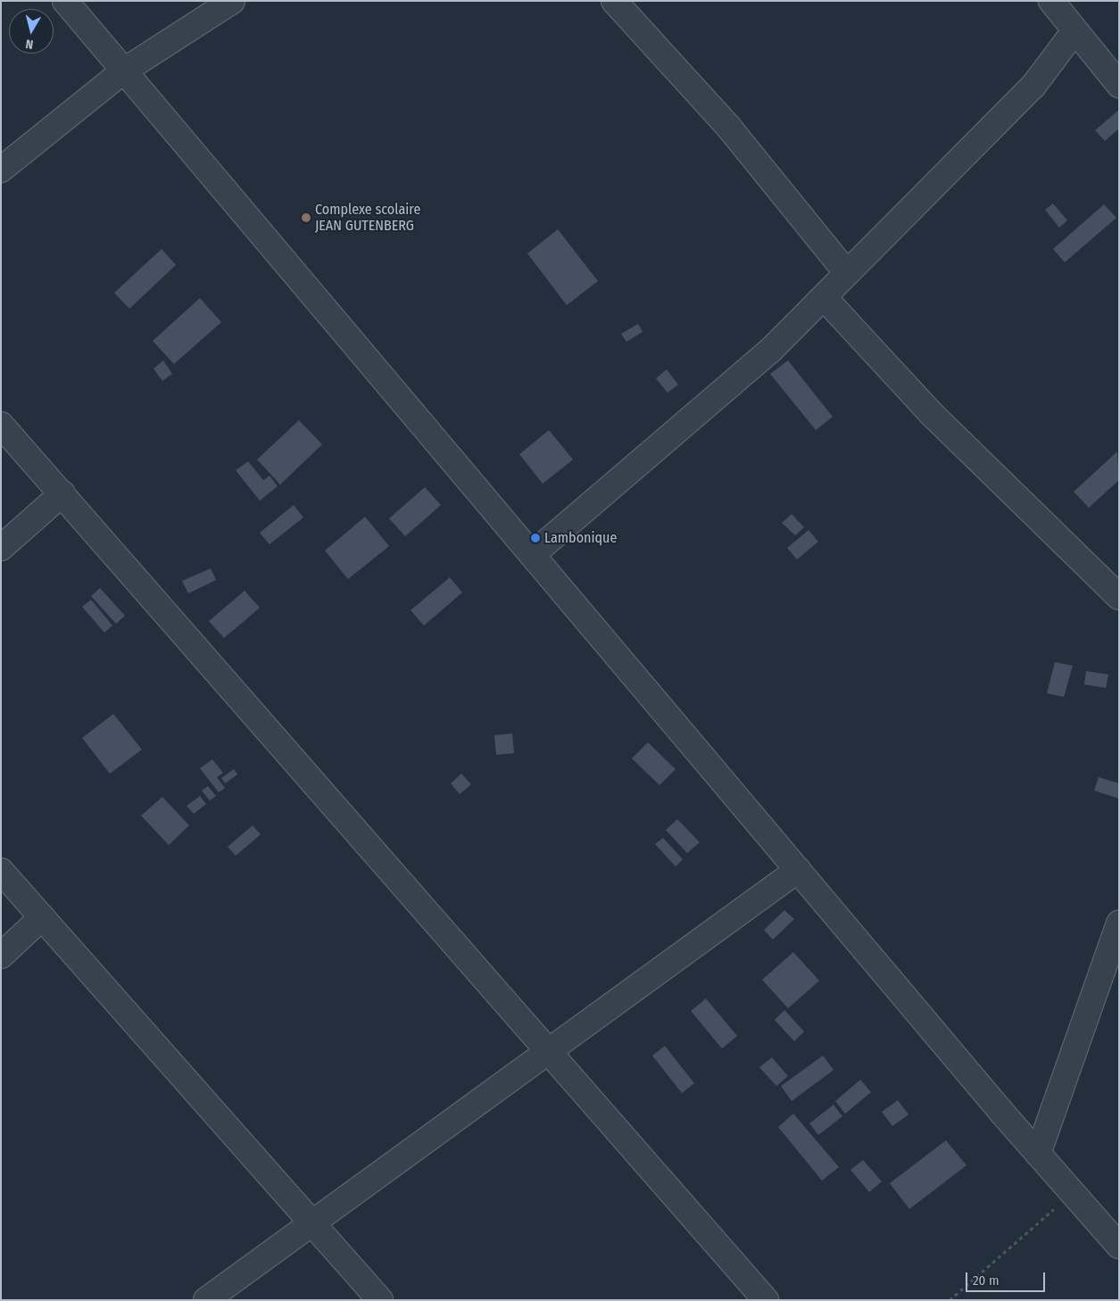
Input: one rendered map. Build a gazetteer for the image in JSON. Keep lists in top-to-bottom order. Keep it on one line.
{"places":["Complexe scolaire JEAN GUTENBERG","Lambonique"],"scale_bar":"20 m","north":"bottom"}
